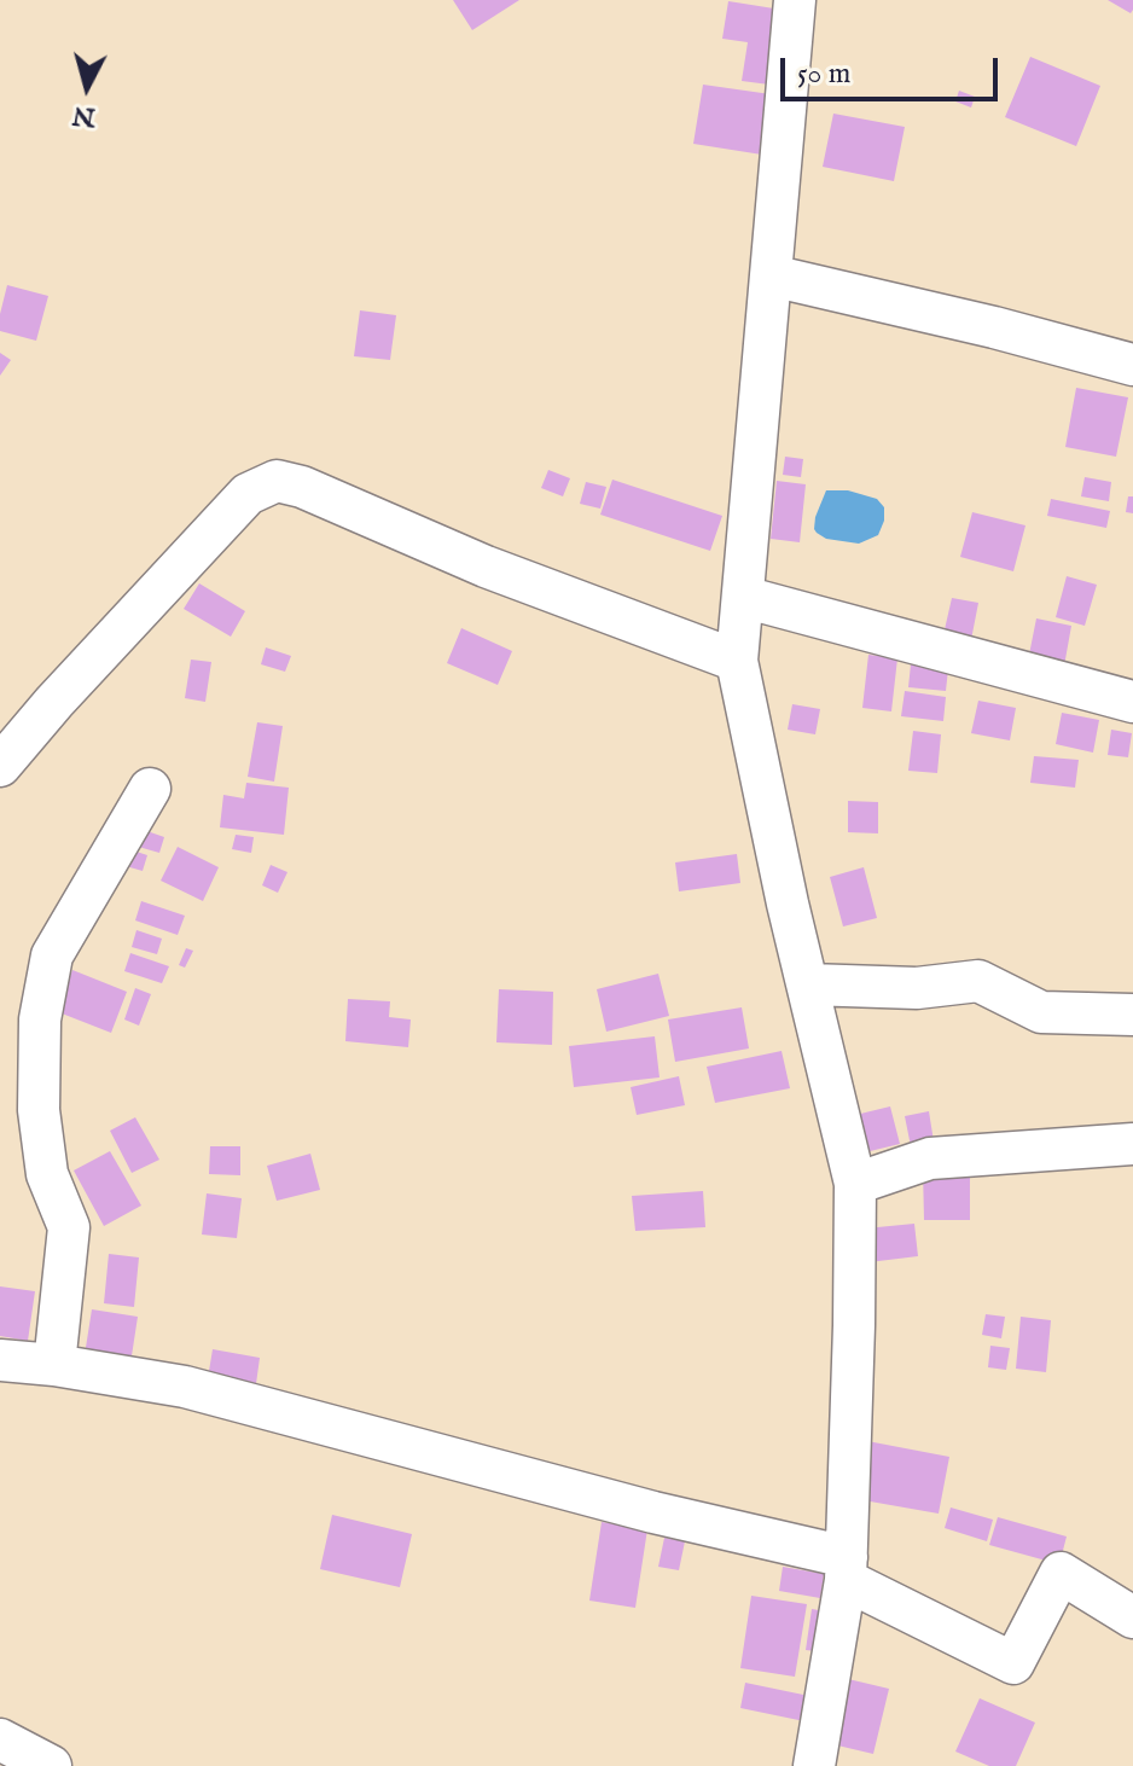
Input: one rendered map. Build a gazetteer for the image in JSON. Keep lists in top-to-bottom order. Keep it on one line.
{"scale_bar":"50 m","north":"bottom"}
